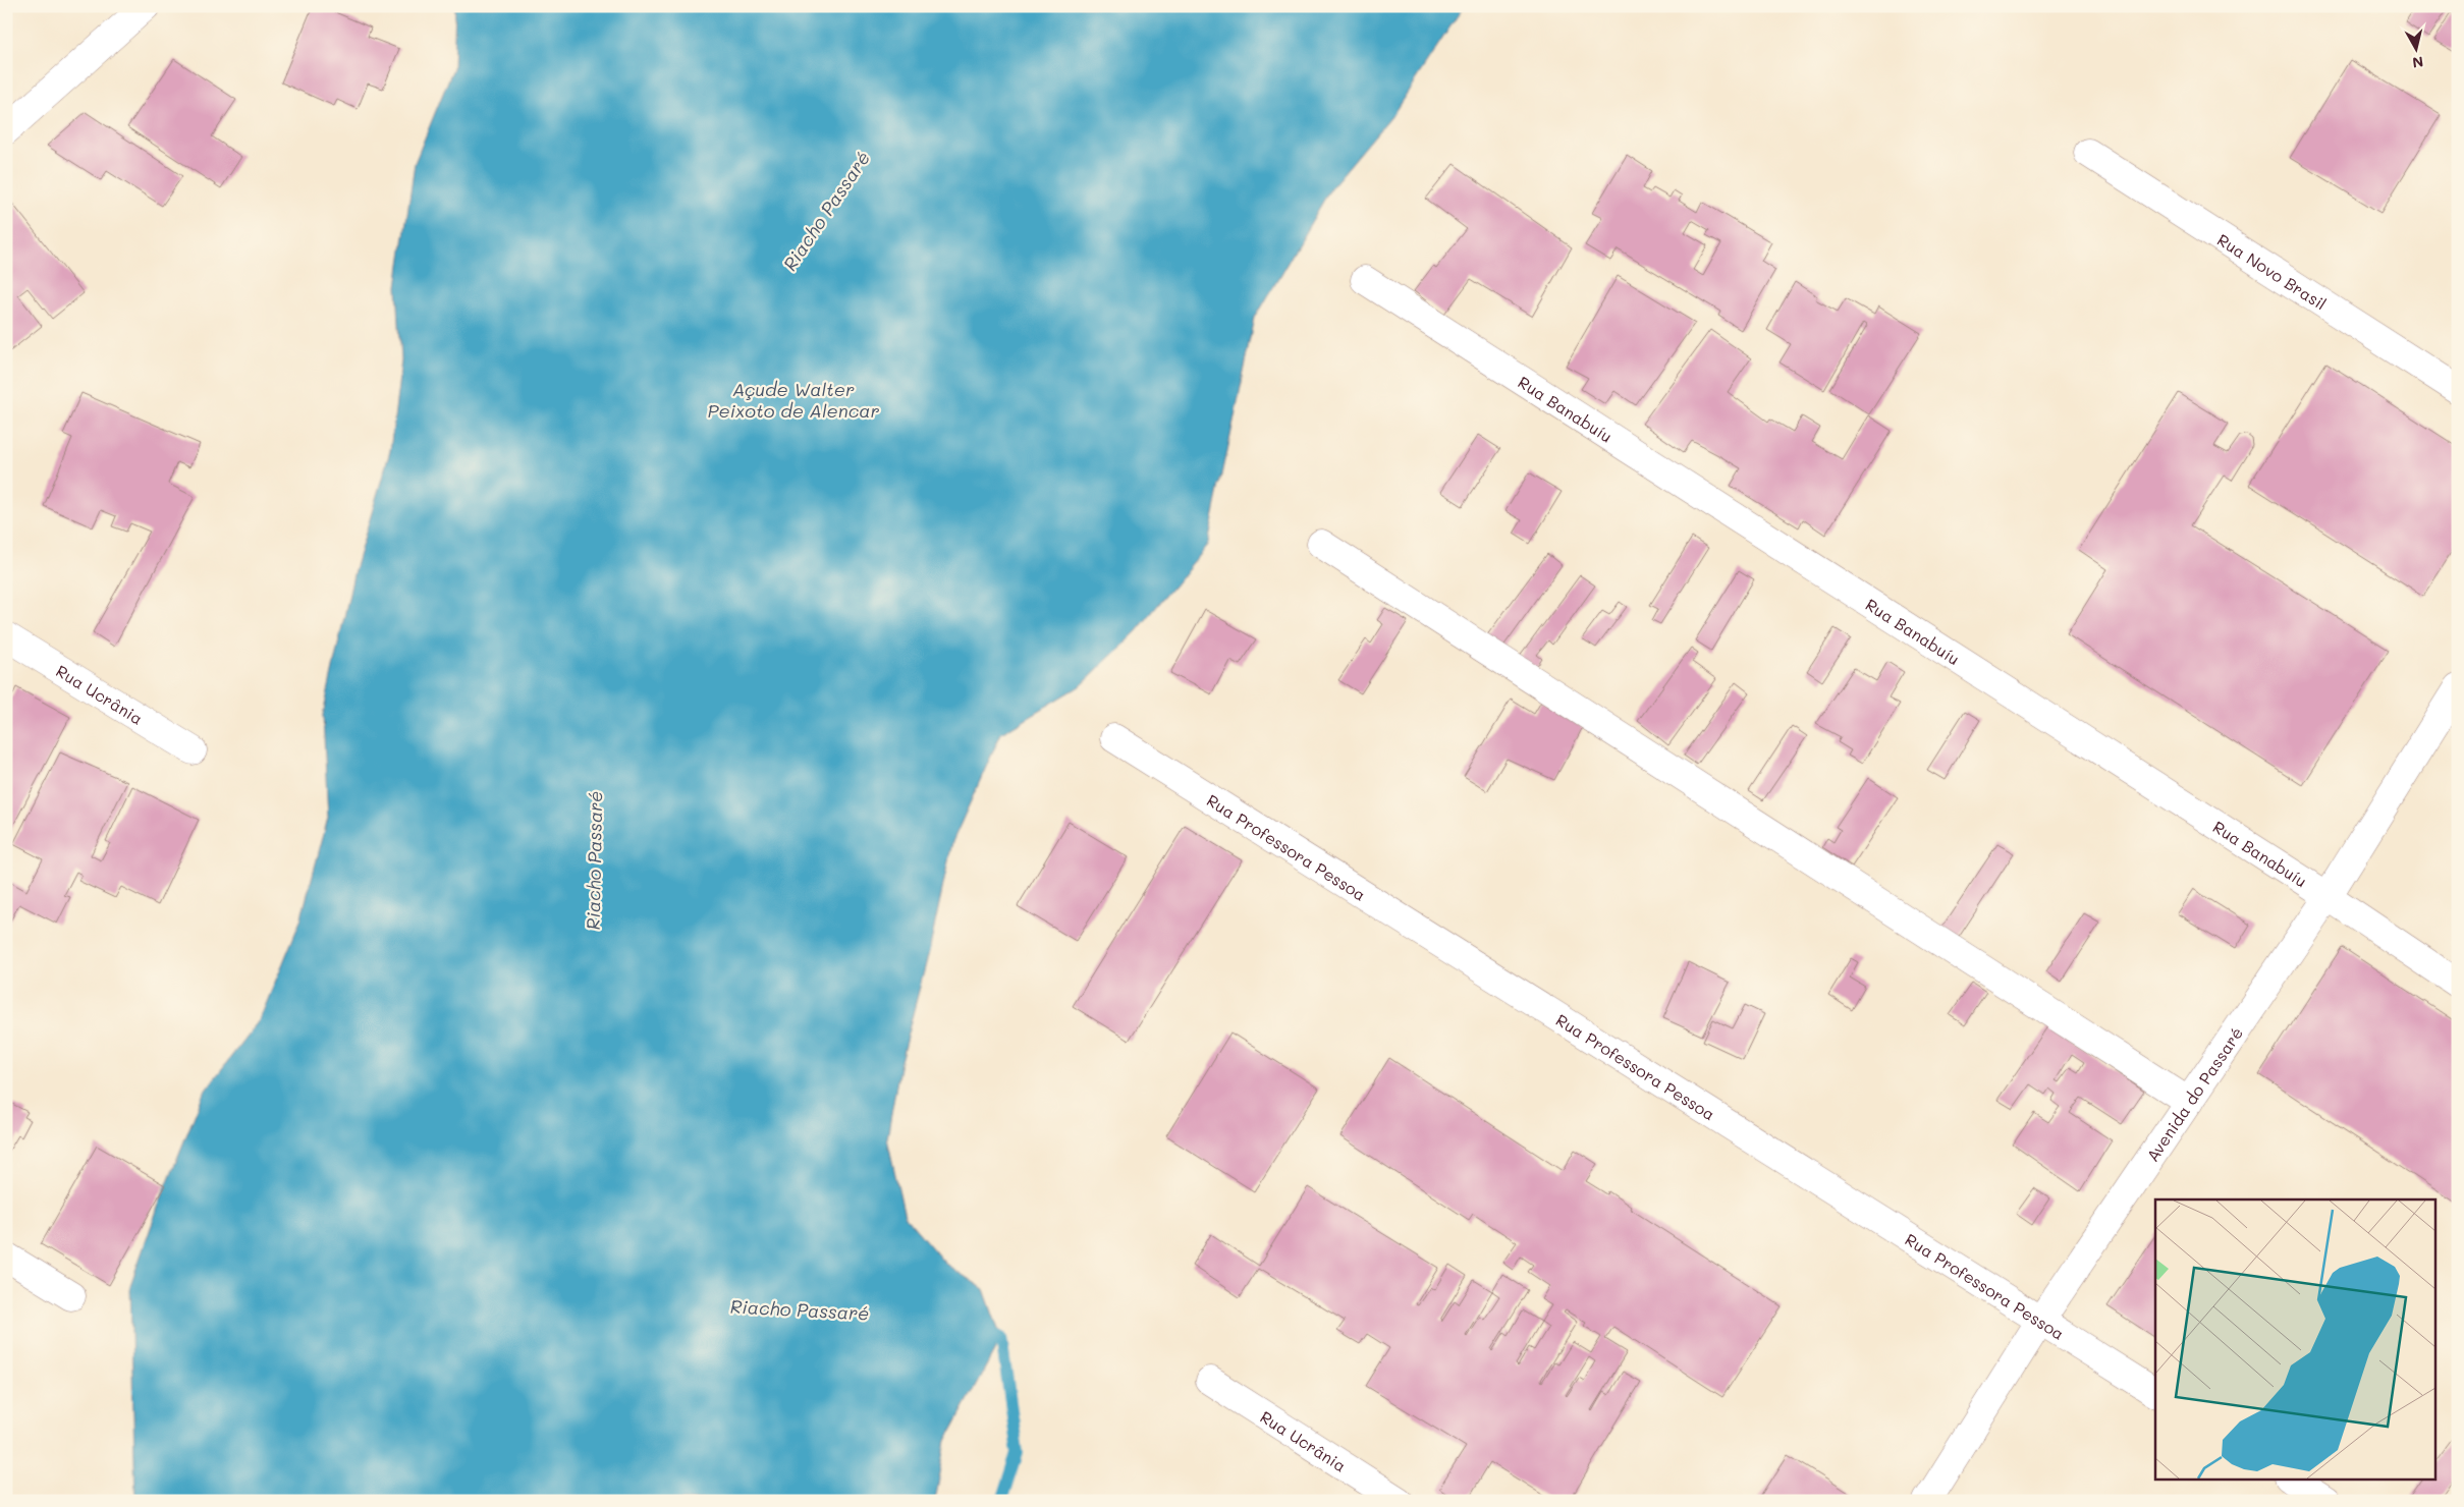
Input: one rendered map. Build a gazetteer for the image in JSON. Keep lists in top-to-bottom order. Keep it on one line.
{"streets":{"street":["Rua Novo Brasil","Rua Banabuíu","Rua Ucrânia","Rua Professora Pessoa","Avenida do Passaré"]},"crossings":[["Rua Banabuíu","Avenida do Passaré"],["Rua Professora Pessoa","Avenida do Passaré"]],"water":["Riacho Passaré","Açude Walter Peixoto de Alencar"],"north":"bottom"}
